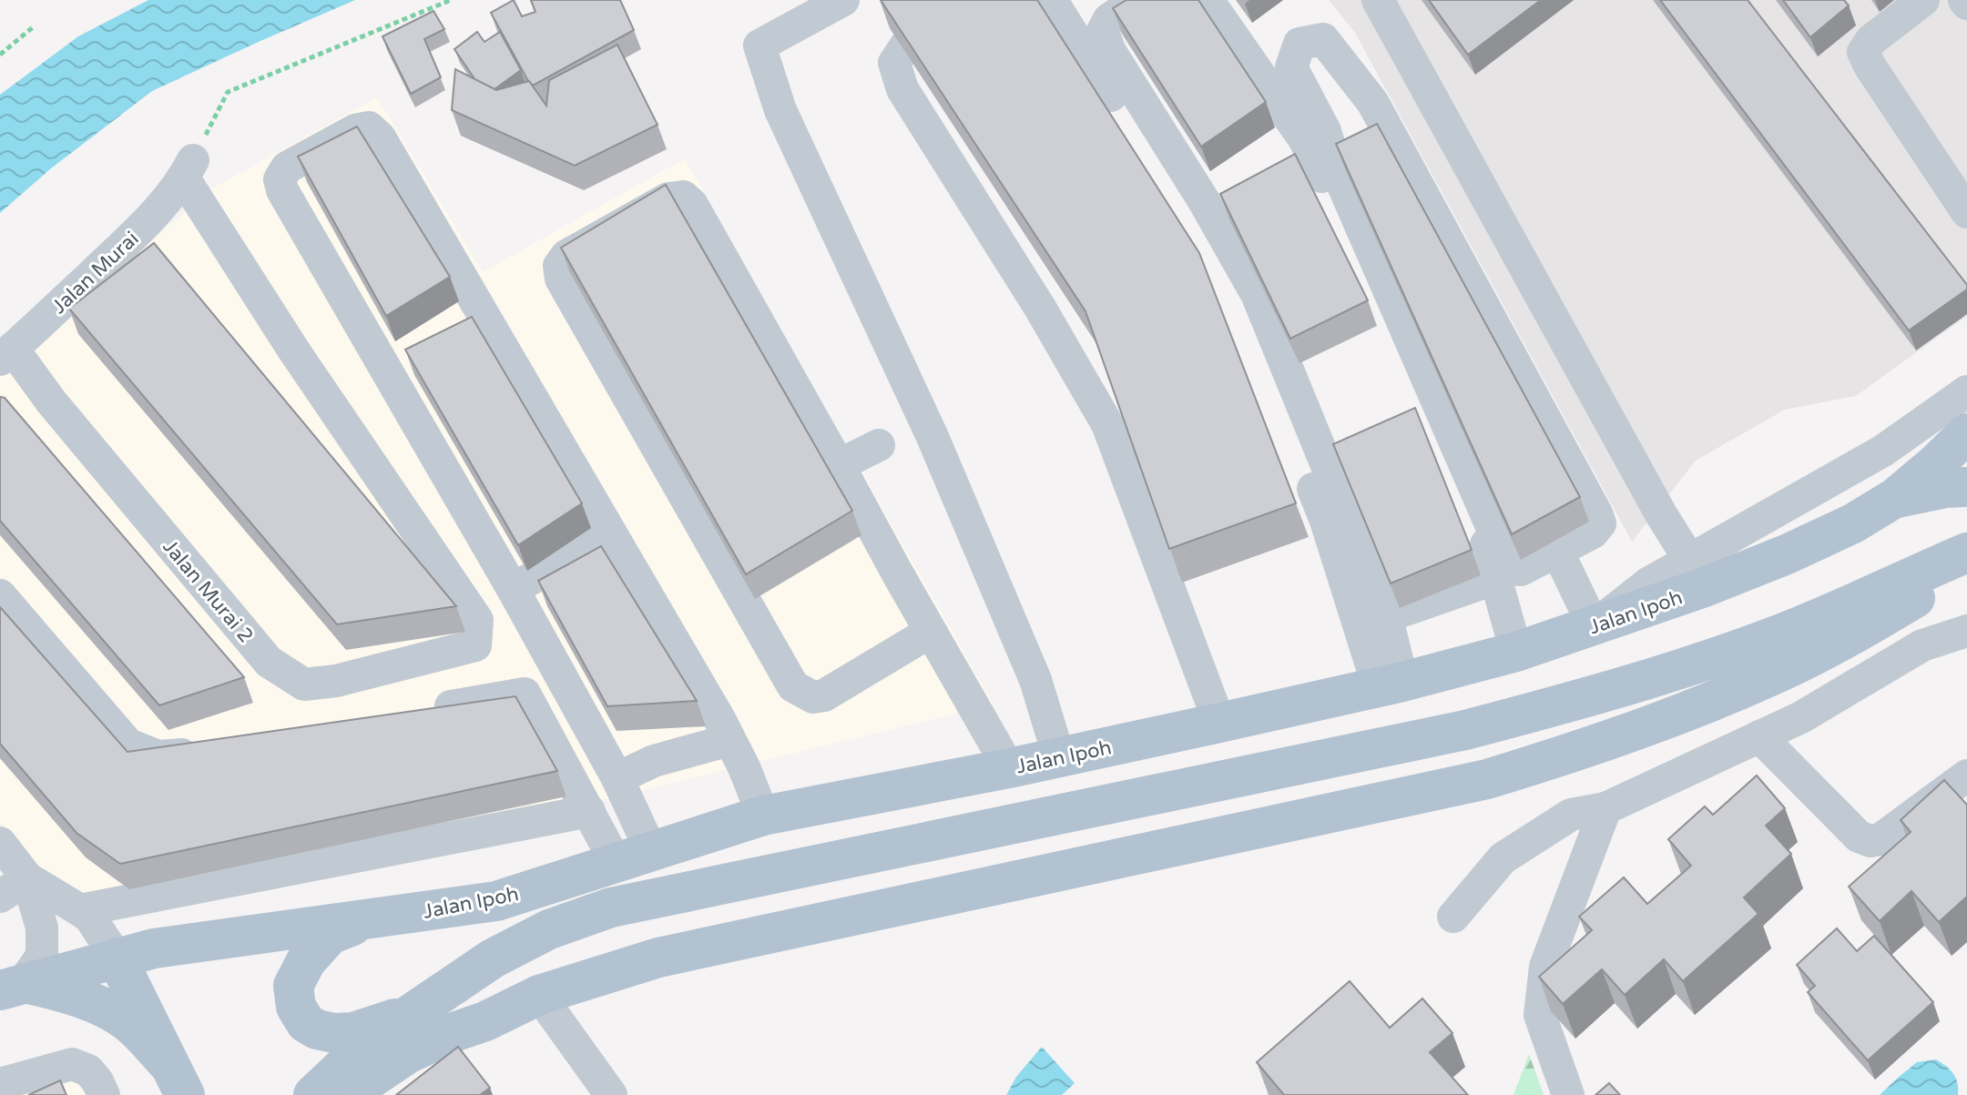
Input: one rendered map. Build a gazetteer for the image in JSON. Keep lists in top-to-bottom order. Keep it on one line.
{"streets":{"main road":["Jalan Ipoh"],"street":["Jalan Murai","Jalan Murai 2"]},"crossings":[["Jalan Murai","Jalan Murai 2"]]}
